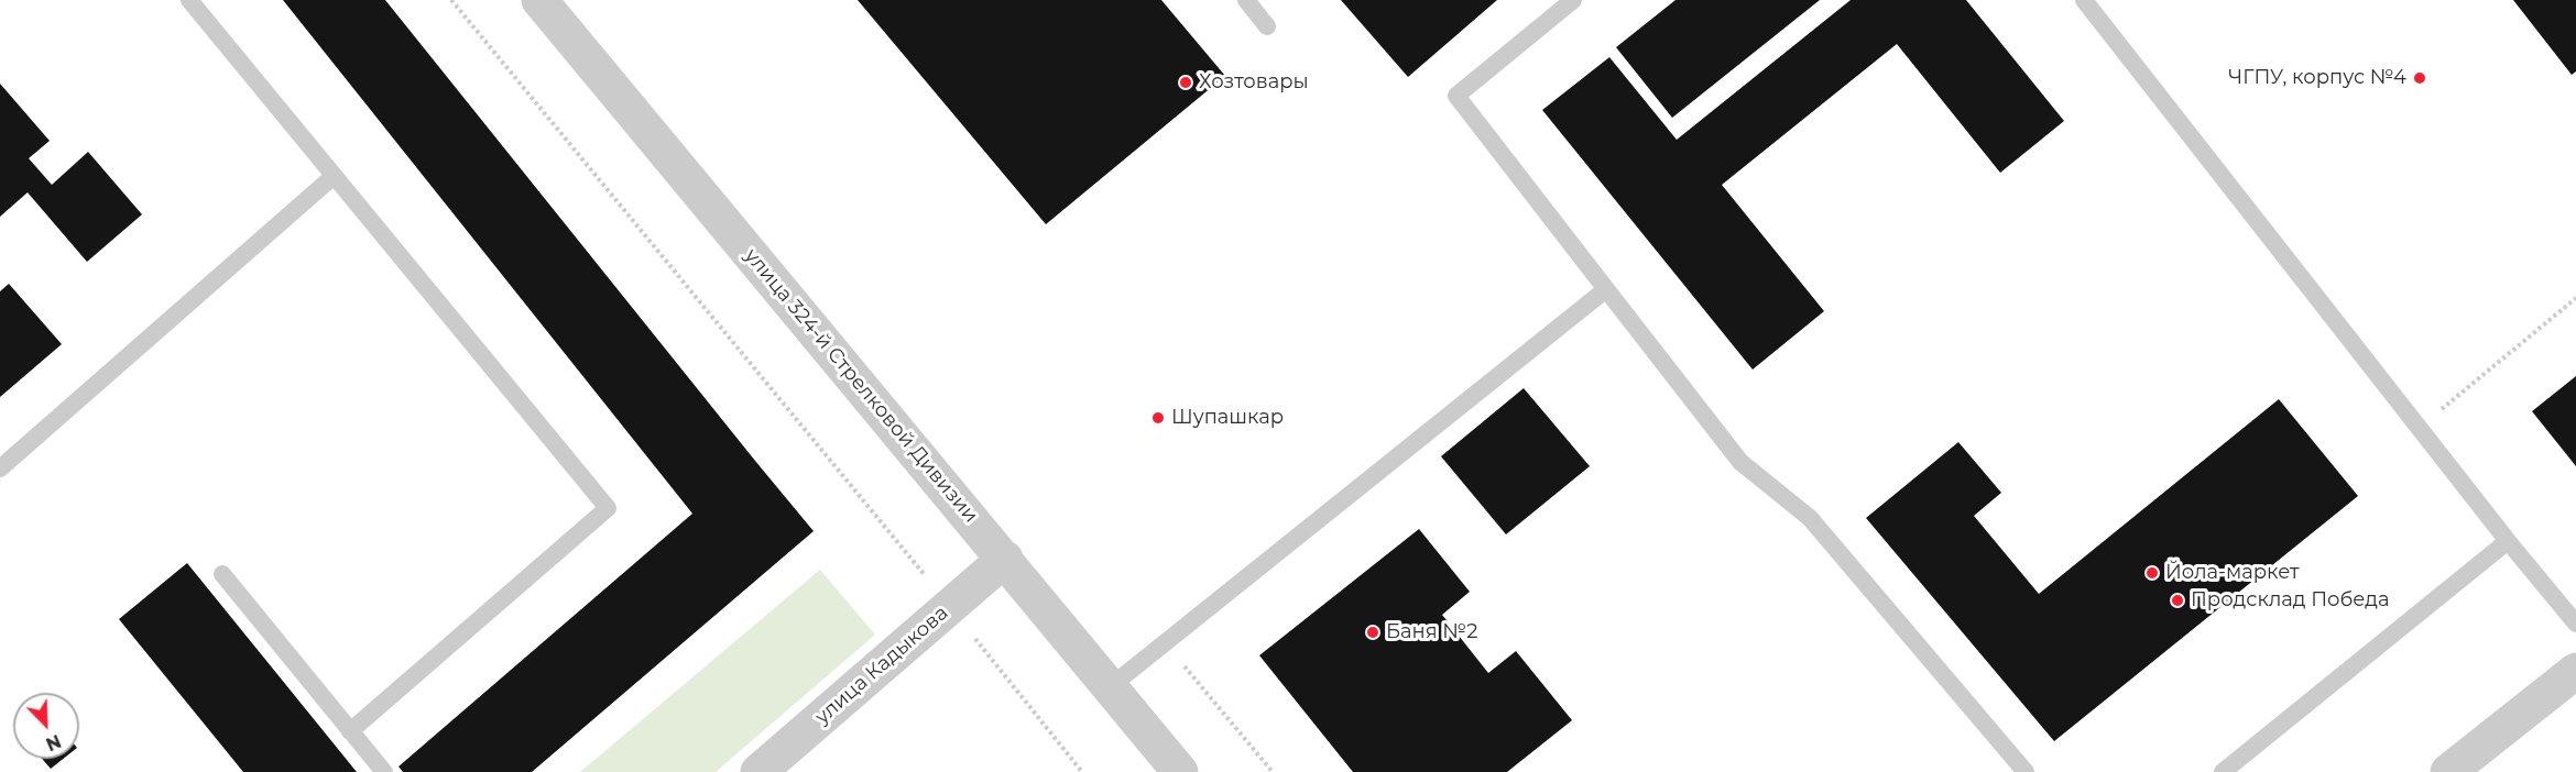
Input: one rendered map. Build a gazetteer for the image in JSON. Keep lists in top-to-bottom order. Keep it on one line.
{"streets":{"street":["улица 324-й Стрелковой Дивизии","улица Кадыкова"]},"crossings":[["улица 324-й Стрелковой Дивизии","улица Кадыкова"]],"places":["ЧГПУ, корпус №4","Хозтовары","Шупашкар","Йола-маркет","Продсклад Победа","Баня №2"],"north":"bottom right"}
